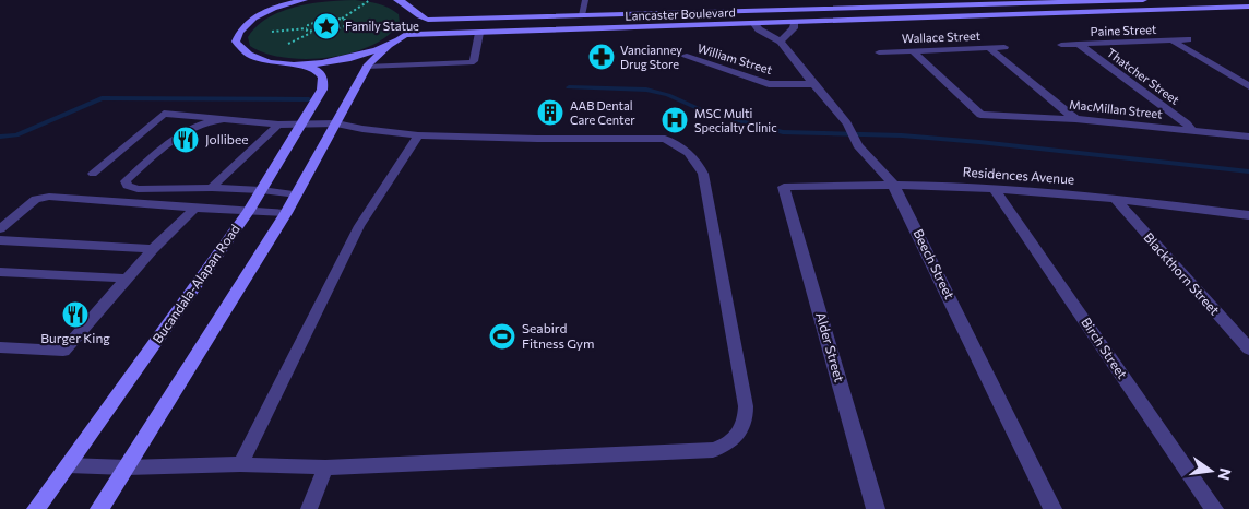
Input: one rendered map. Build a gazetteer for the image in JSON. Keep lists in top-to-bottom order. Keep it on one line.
{"streets":{"main road":["Lancaster Boulevard","Bucandala-Alapan Road"],"street":["Paine Street","Wallace Street","William Street","Thatcher Street","MacMillan Street","Residences Avenue","Beech Street","Blackthorn Street","Alder Street","Birch Street"]},"crossings":[["Lancaster Boulevard","Beech Street"],["Paine Street","Thatcher Street"],["Wallace Street","MacMillan Street"],["William Street","Beech Street"],["Thatcher Street","MacMillan Street"],["Residences Avenue","Beech Street"],["Residences Avenue","Blackthorn Street"],["Residences Avenue","Alder Street"],["Residences Avenue","Birch Street"]],"places":{"place":["Family Statue"],"pharmacy":["Vancianney Drug Store"],"building":["AAB Dental Care Center"],"hospital":["MSC Multi Specialty Clinic"],"restaurant":["Jollibee","Burger King"],"sports":["Seabird Fitness Gym"]},"north":"right"}
